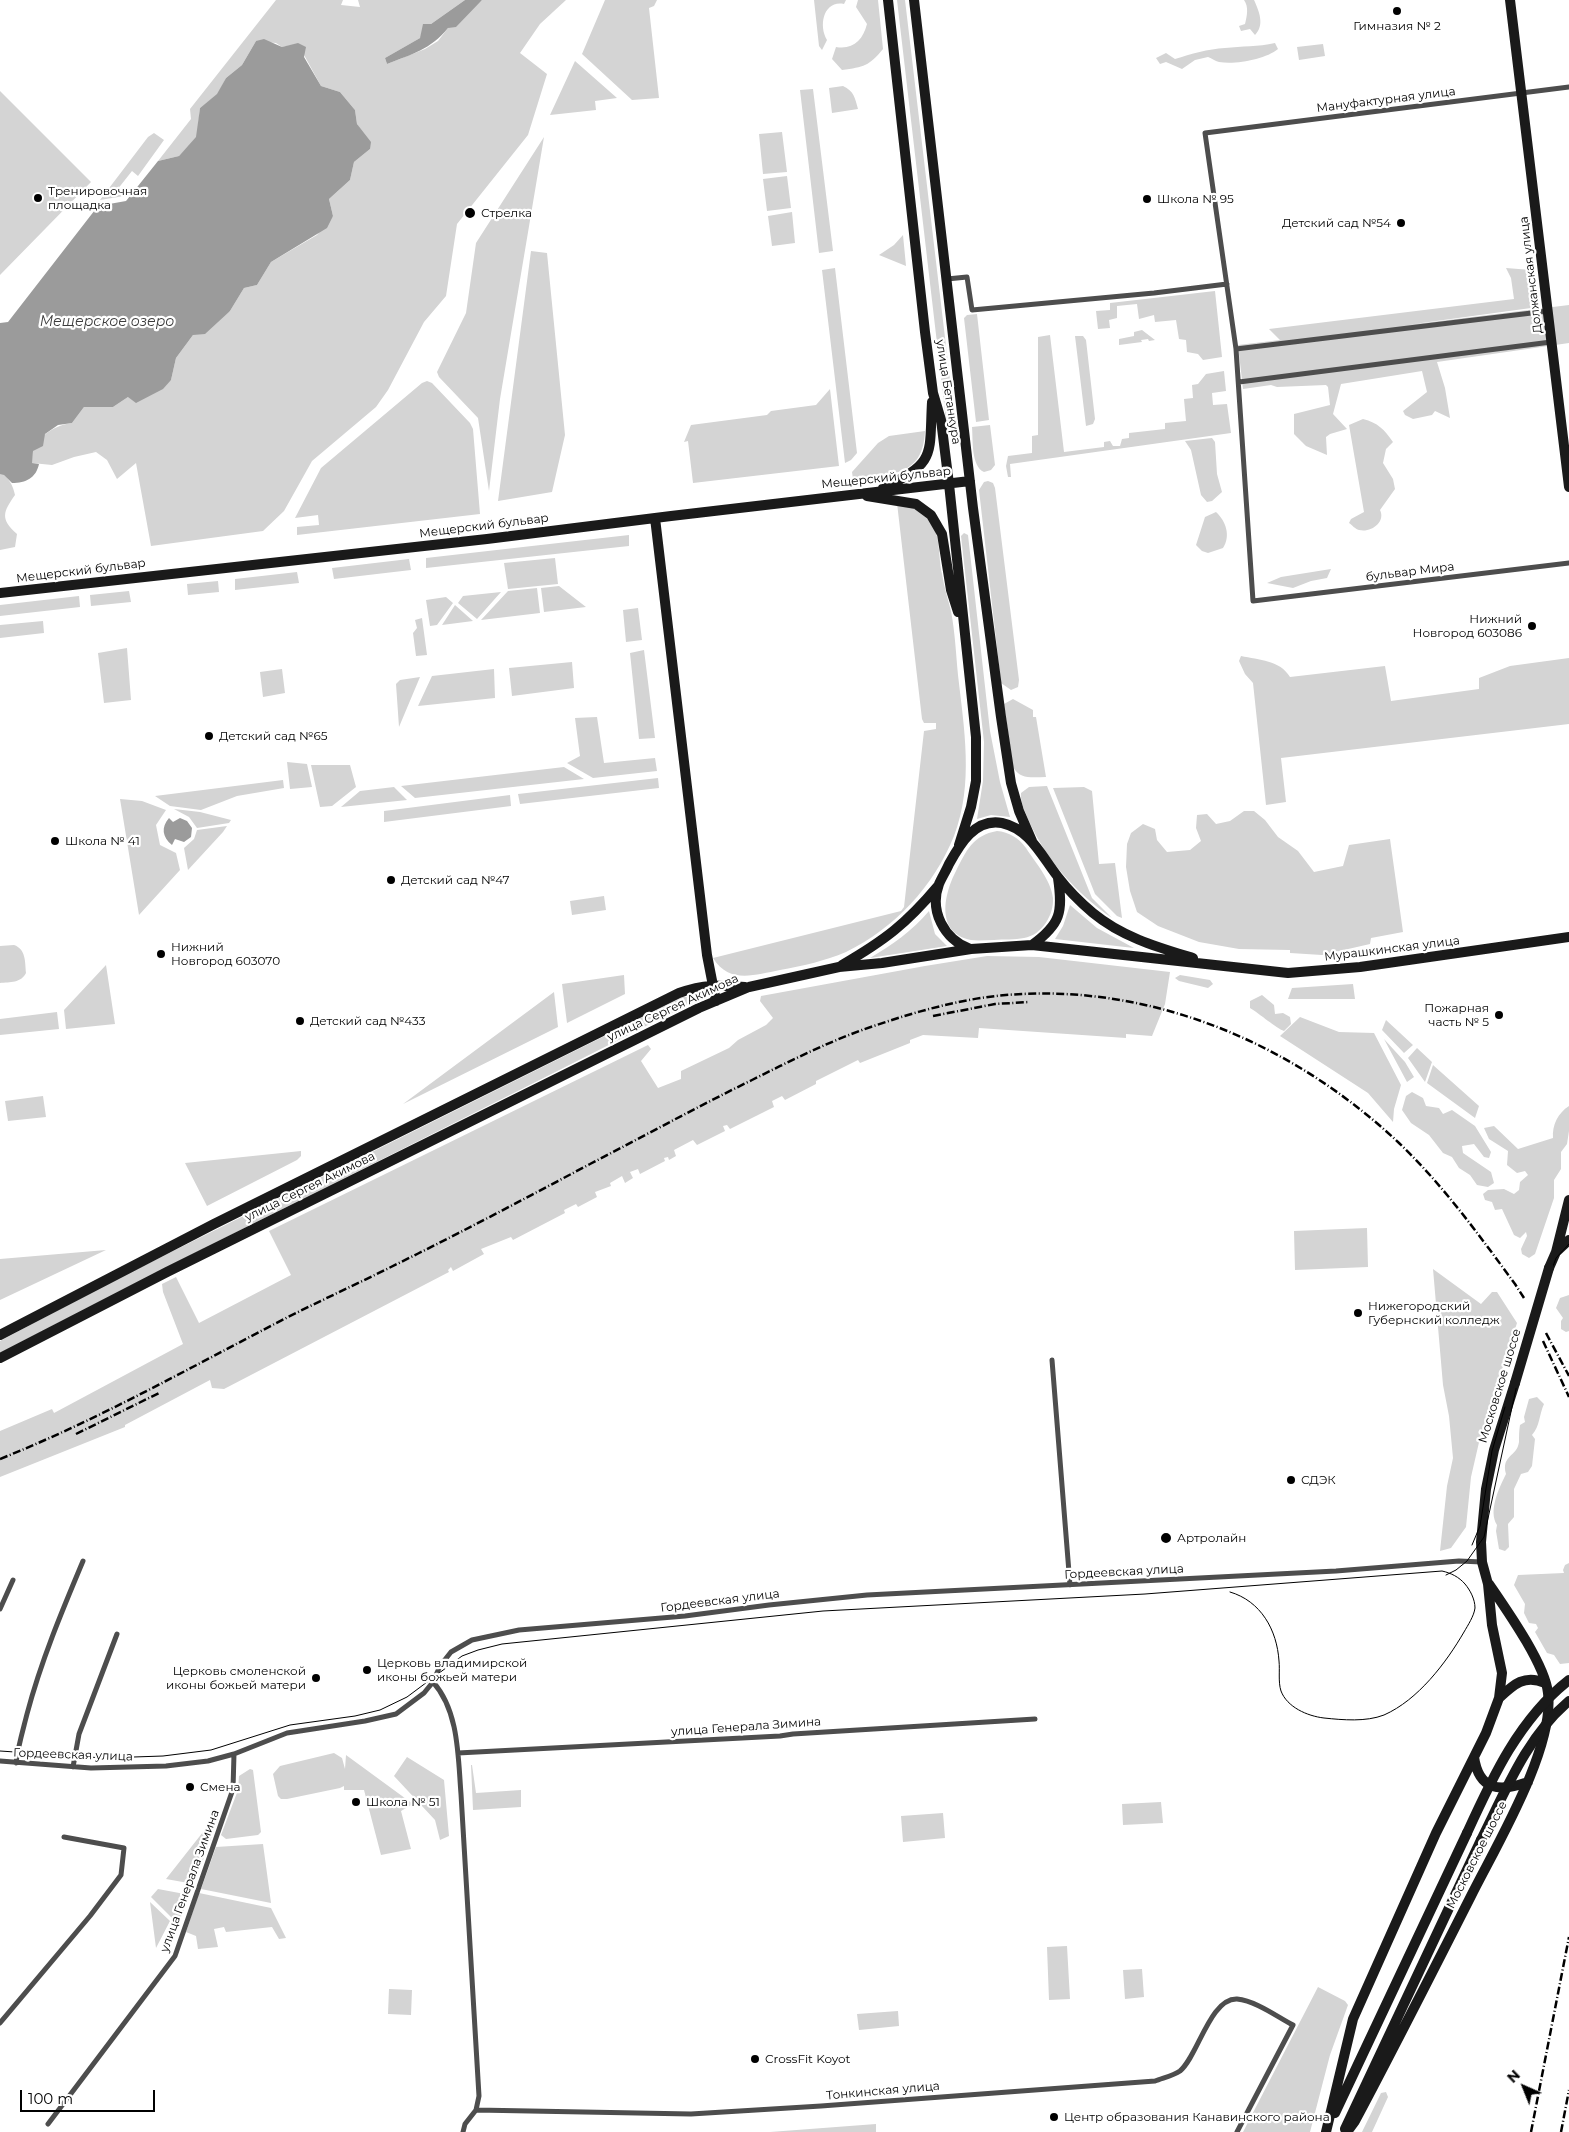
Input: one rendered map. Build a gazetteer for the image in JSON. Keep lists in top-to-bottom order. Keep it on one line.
{"streets":{"main road":["Должанская улица","улица Бетанкура","Мещерский бульвар","Мурашкинская улица","улица Сергея Акимова","Московское шоссе"],"street":["Мануфактурная улица","бульвар Мира","Гордеевская улица","улица Генерала Зимина","Тонкинская улица"]},"crossings":[["Мануфактурная улица","Должанская улица"],["улица Бетанкура","Мещерский бульвар"],["улица Бетанкура","Мурашкинская улица"],["Московское шоссе","Гордеевская улица"],["Гордеевская улица","улица Генерала Зимина"]],"water":["Мещерское озеро"],"places":["Гимназия № 2","Тренировочная площадка","Школа № 95","Стрелка","Детский сад №54","Нижний Новгород 603086","Детский сад №65","Школа № 41","Детский сад №47","Нижний Новгород 603070","Пожарная часть № 5","Детский сад №433","Нижегородский Губернский колледж","СДЭК","Артролайн","Церковь владимирской иконы божьей матери","Церковь смоленской иконы божьей матери","Смена","Школа № 51","CrossFit Koyot","Центр образования Канавинского района"],"scale_bar":"100 m","north":"top left"}
